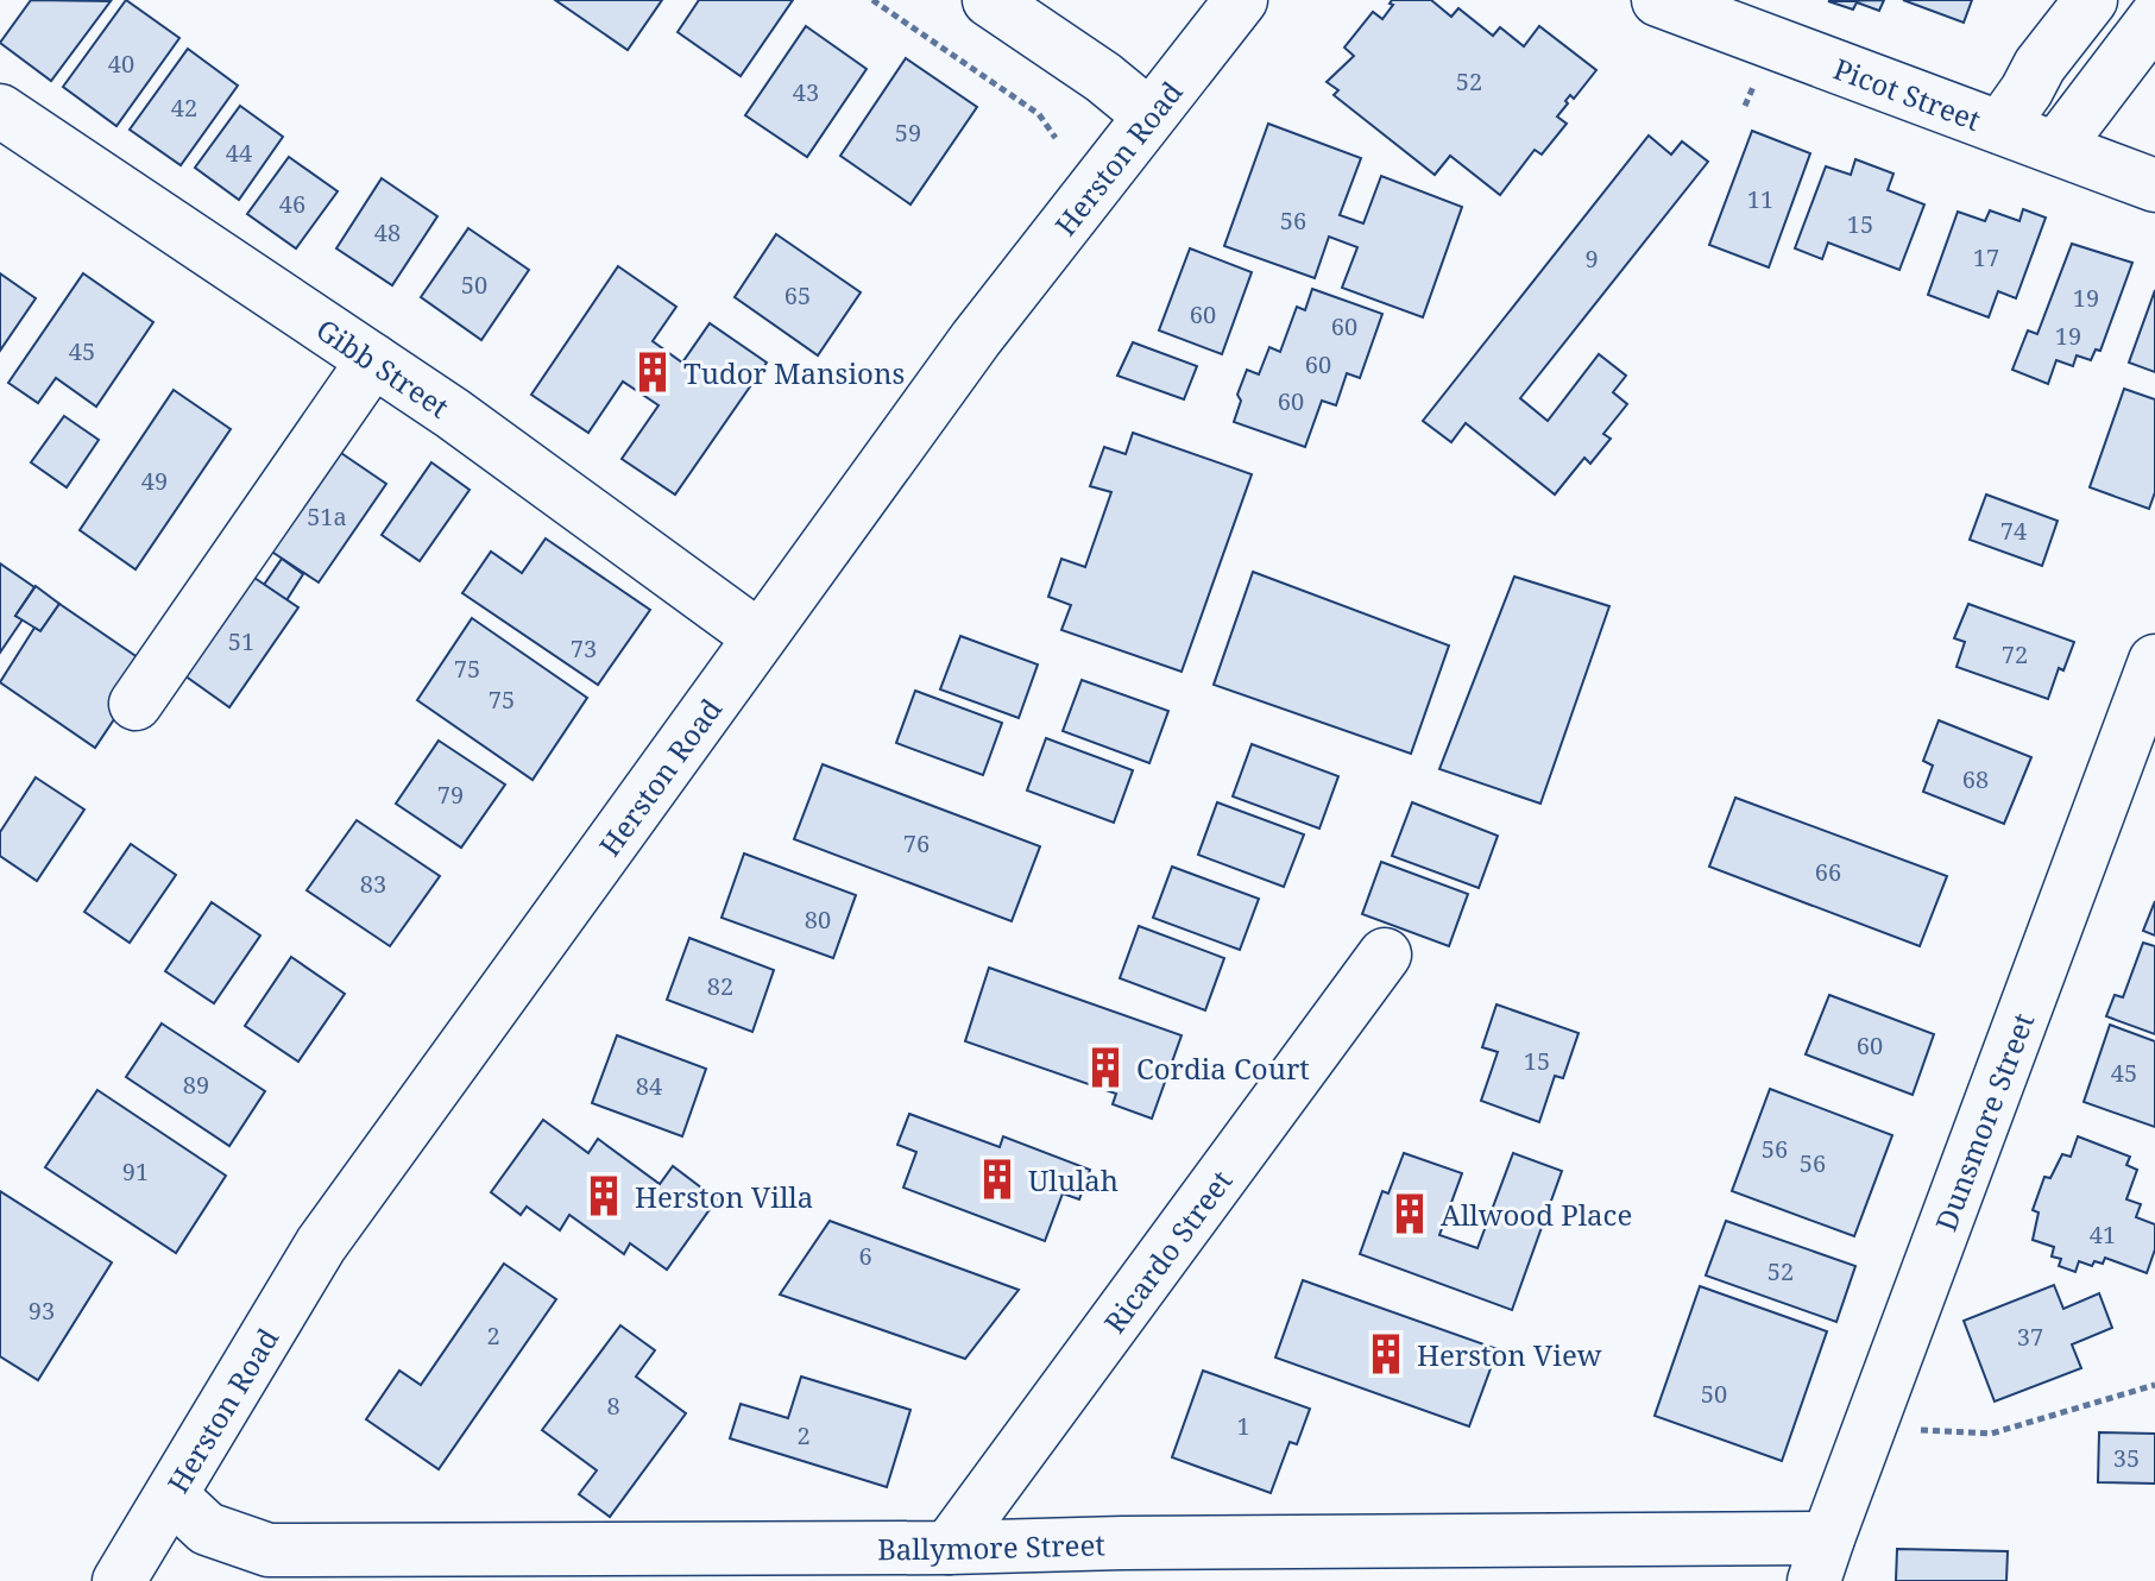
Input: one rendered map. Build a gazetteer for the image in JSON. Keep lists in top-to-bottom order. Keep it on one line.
{"streets":{"street":["Picot Street","Herston Road","Gibb Street","Dunsmore Street","Ricardo Street","Ballymore Street"]},"crossings":[["Herston Road","Gibb Street"],["Herston Road","Ballymore Street"],["Dunsmore Street","Ballymore Street"],["Ricardo Street","Ballymore Street"]],"places":{"building":["Tudor Mansions","Cordia Court","Ululah","Herston Villa","Allwood Place","Herston View"]},"house_numbers":["40","52","43","42","59","44","11","46","56","15","48","17","9","50","65","19","60","60","19","45","60","60","49","51a","74","51","73","72","75","75","68","79","76","66","83","80","82","60","15","45","89","84","56","56","91","41","6","52","93","2","37","50","8","1","2","35"]}
